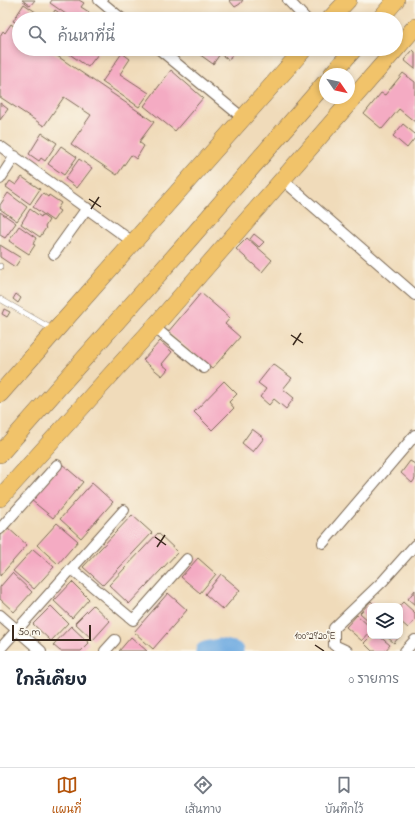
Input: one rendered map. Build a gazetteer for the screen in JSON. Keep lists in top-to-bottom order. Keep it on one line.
{"scale_bar":"50 m","north":"bottom right","page":{"search":"ค้นหาที่นี่","scale":"50 m","heading":["ใกล้เคียง","0 รายการ"],"nav":["แผนที่","เส้นทาง","บันทึกไว้"]},"coordinates":["100°29'20\"E"]}
